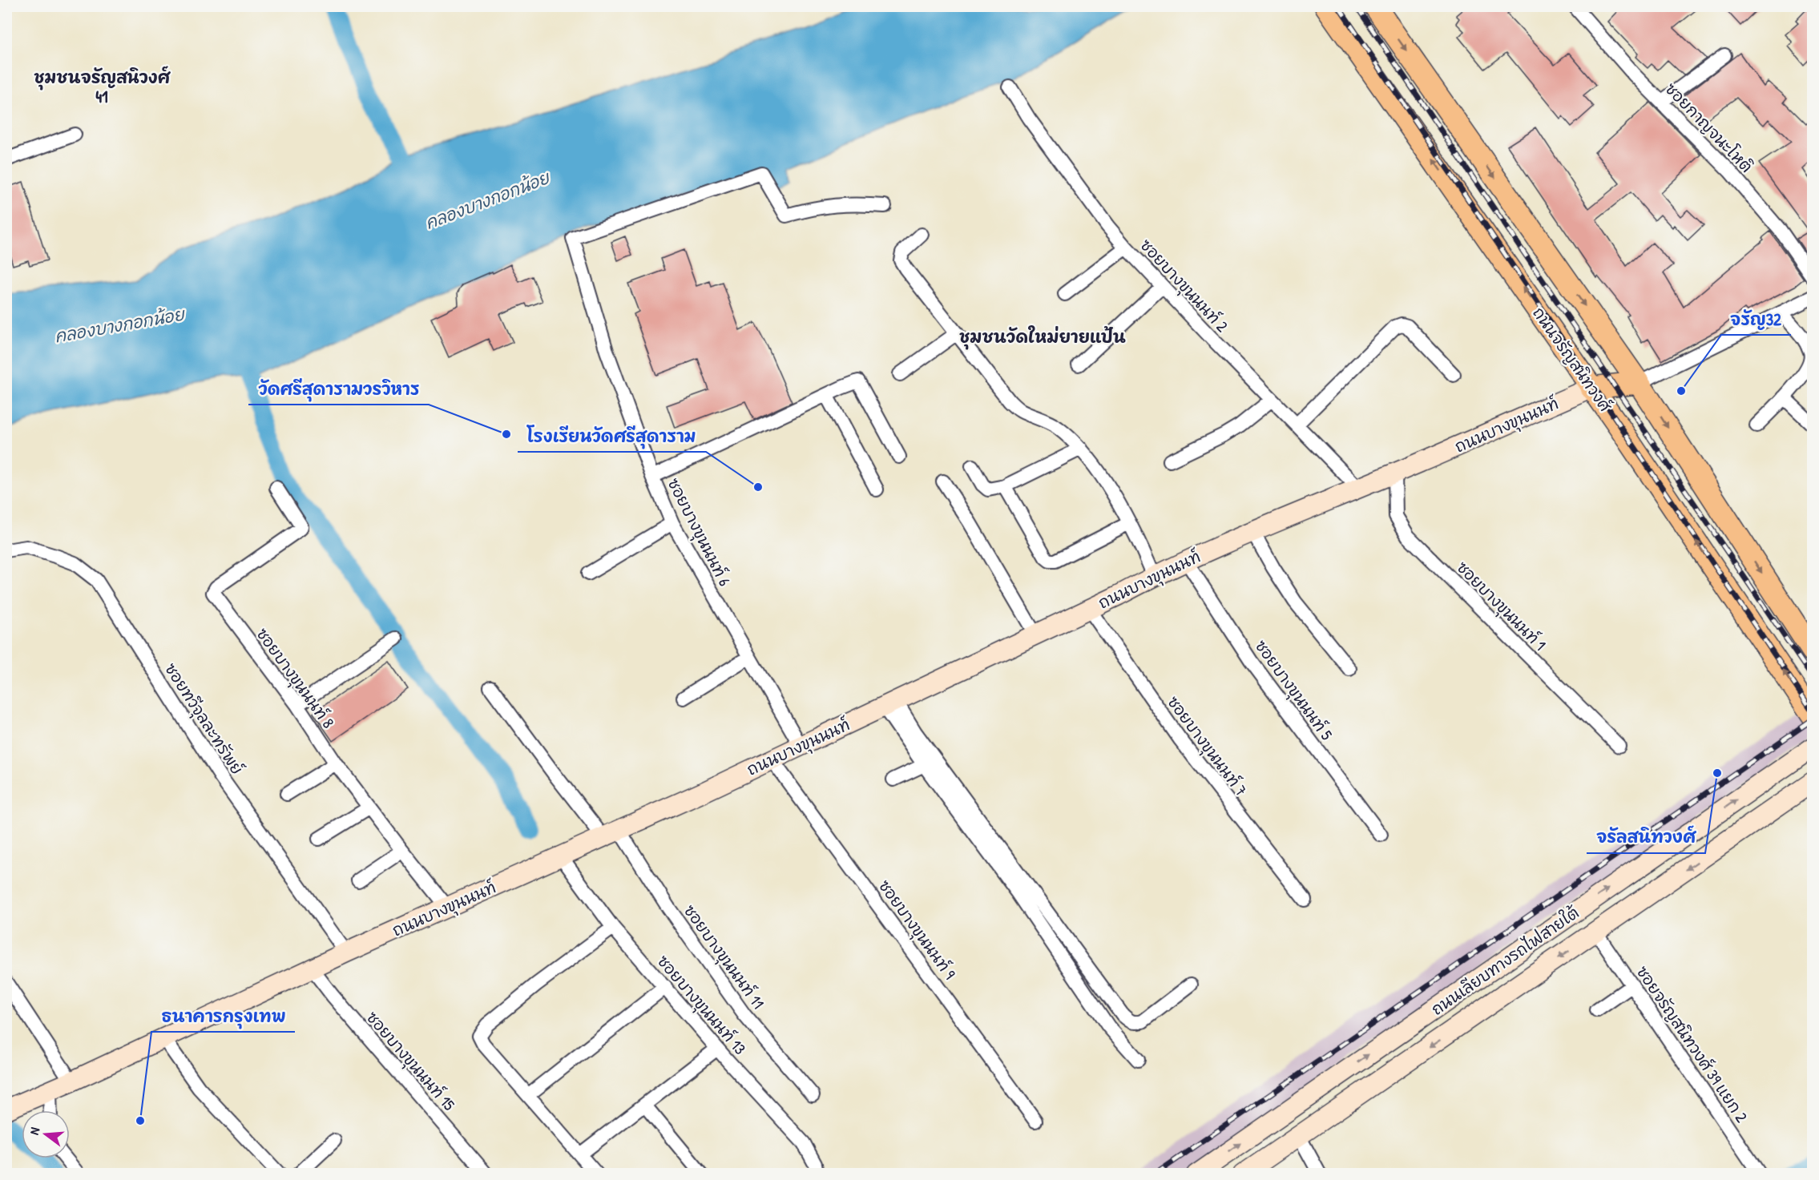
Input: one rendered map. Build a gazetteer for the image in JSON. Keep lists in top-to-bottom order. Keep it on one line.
{"streets":{"main road":["ถนนจรัญสนิทวงศ์"],"street":["ซอยกาญจนะโหติ","ซอยบางขุนนนท์ 2","ถนนบางขุนนนท์","ซอยบางขุนนนท์ 6","ซอยบางขุนนนท์ 1","ซอยบางขุนนนท์ 8","ซอยบางขุนนนท์ 5","ซอยทวีจุลละทรัพย์","ซอยบางขุนนนท์ 7","ซอยบางขุนนนท์ 9","ซอยบางขุนนนท์ 11","ถนนเลียบทางรถไฟสายใต้","ซอยบางขุนนนท์ 13","ซอยจรัญสนิทวงศ์ 39 แยก 2","ซอยบางขุนนนท์ 15"]},"crossings":[["ซอยบางขุนนนท์ 2","ถนนบางขุนนนท์"],["ถนนจรัญสนิทวงศ์","ถนนบางขุนนนท์"],["ถนนบางขุนนนท์","ซอยบางขุนนนท์ 6"],["ถนนบางขุนนนท์","ซอยบางขุนนนท์ 1"],["ถนนบางขุนนนท์","ซอยบางขุนนนท์ 8"],["ถนนบางขุนนนท์","ซอยบางขุนนนท์ 5"],["ถนนบางขุนนนท์","ซอยทวีจุลละทรัพย์"],["ถนนบางขุนนนท์","ซอยบางขุนนนท์ 7"],["ถนนบางขุนนนท์","ซอยบางขุนนนท์ 9"],["ถนนบางขุนนนท์","ซอยบางขุนนนท์ 11"],["ถนนบางขุนนนท์","ซอยบางขุนนนท์ 13"],["ถนนบางขุนนนท์","ซอยบางขุนนนท์ 15"],["ถนนเลียบทางรถไฟสายใต้","ซอยจรัญสนิทวงศ์ 39 แยก 2"]],"districts":["ชุมชนจรัญสนิวงศ์ 41","ชุมชนวัดใหม่ยายแป้น"],"water":["คลองบางกอกน้อย"],"places":["จรัญ32","วัดศรีสุดารามวรวิหาร","โรงเรียนวัดศรีสุดาราม","จรัลสนิทวงศ์","ธนาคารกรุงเทพ"],"north":"left"}
